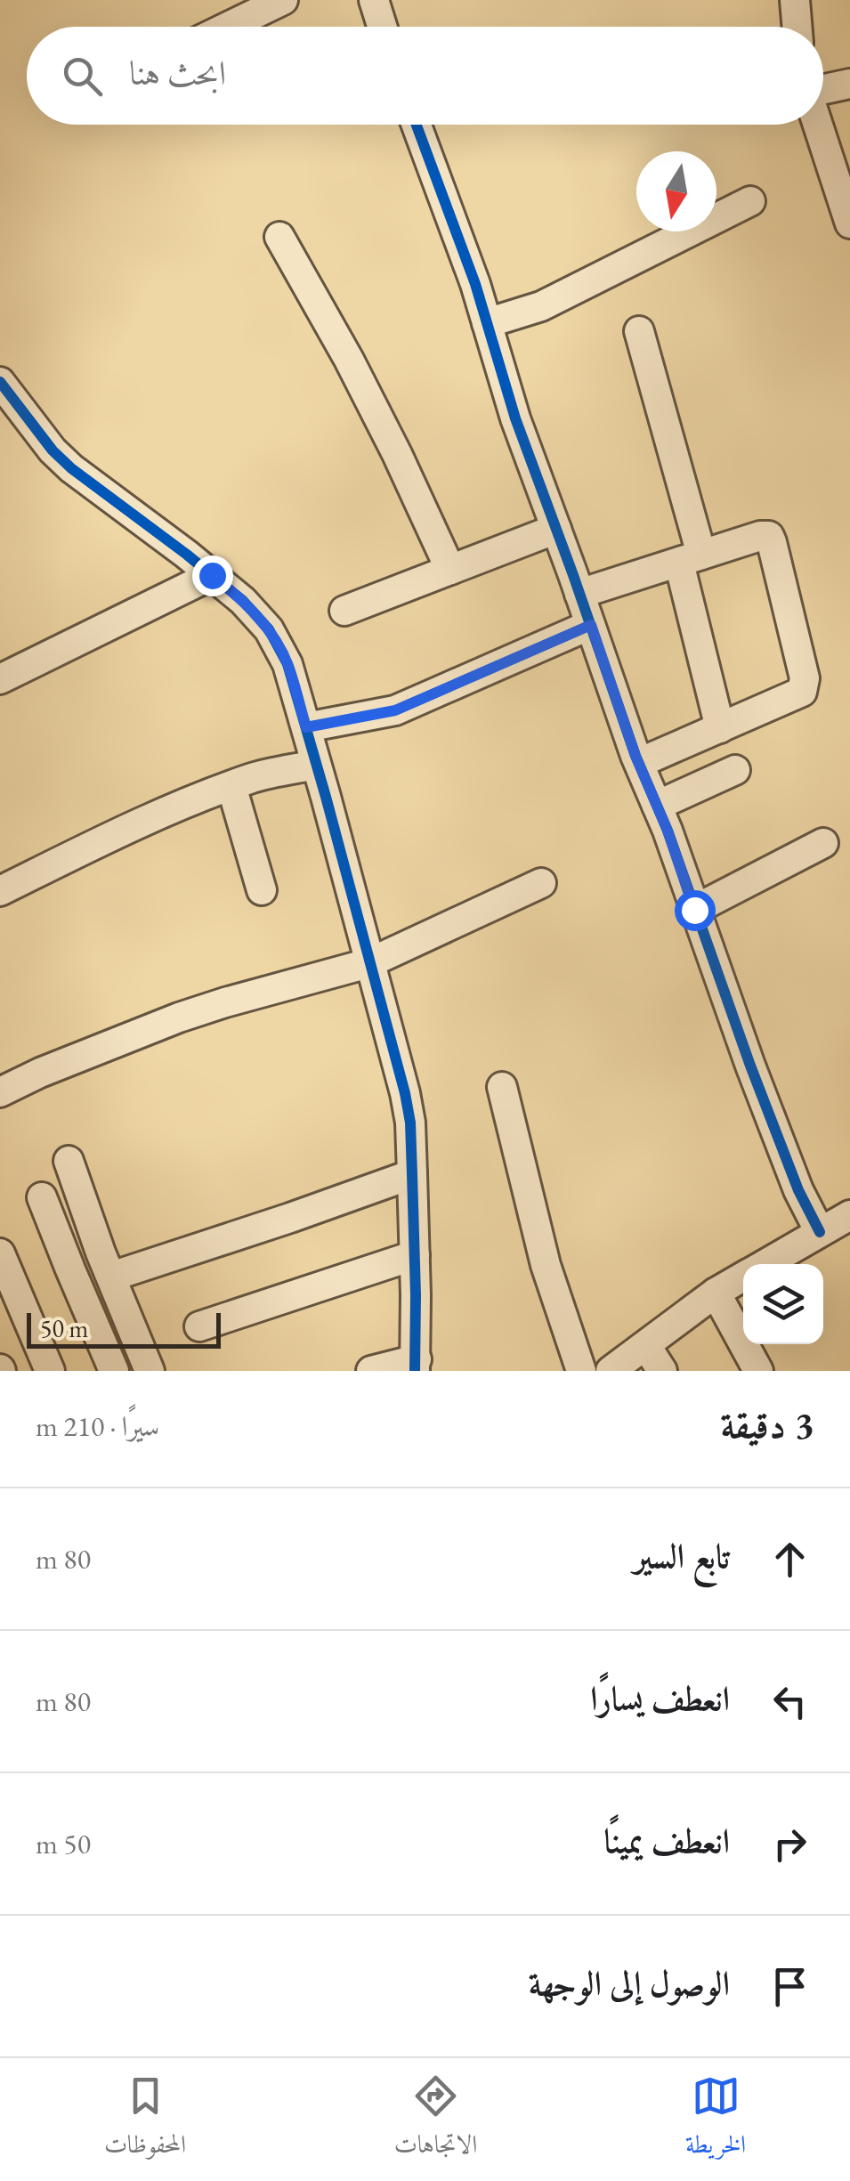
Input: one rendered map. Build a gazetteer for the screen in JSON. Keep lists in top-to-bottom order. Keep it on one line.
{"scale_bar":"50 m","north":"bottom","page":{"search":"ابحث هنا","scale":"50 m","heading":["3 دقيقة","سيرًا · 210 m"],"list":[["تابع السير","80 m"],["انعطف يسارًا","80 m"],["انعطف يمينًا","50 m"],"الوصول إلى الوجهة"],"nav":["الخريطة","الاتجاهات","المحفوظات"]}}
